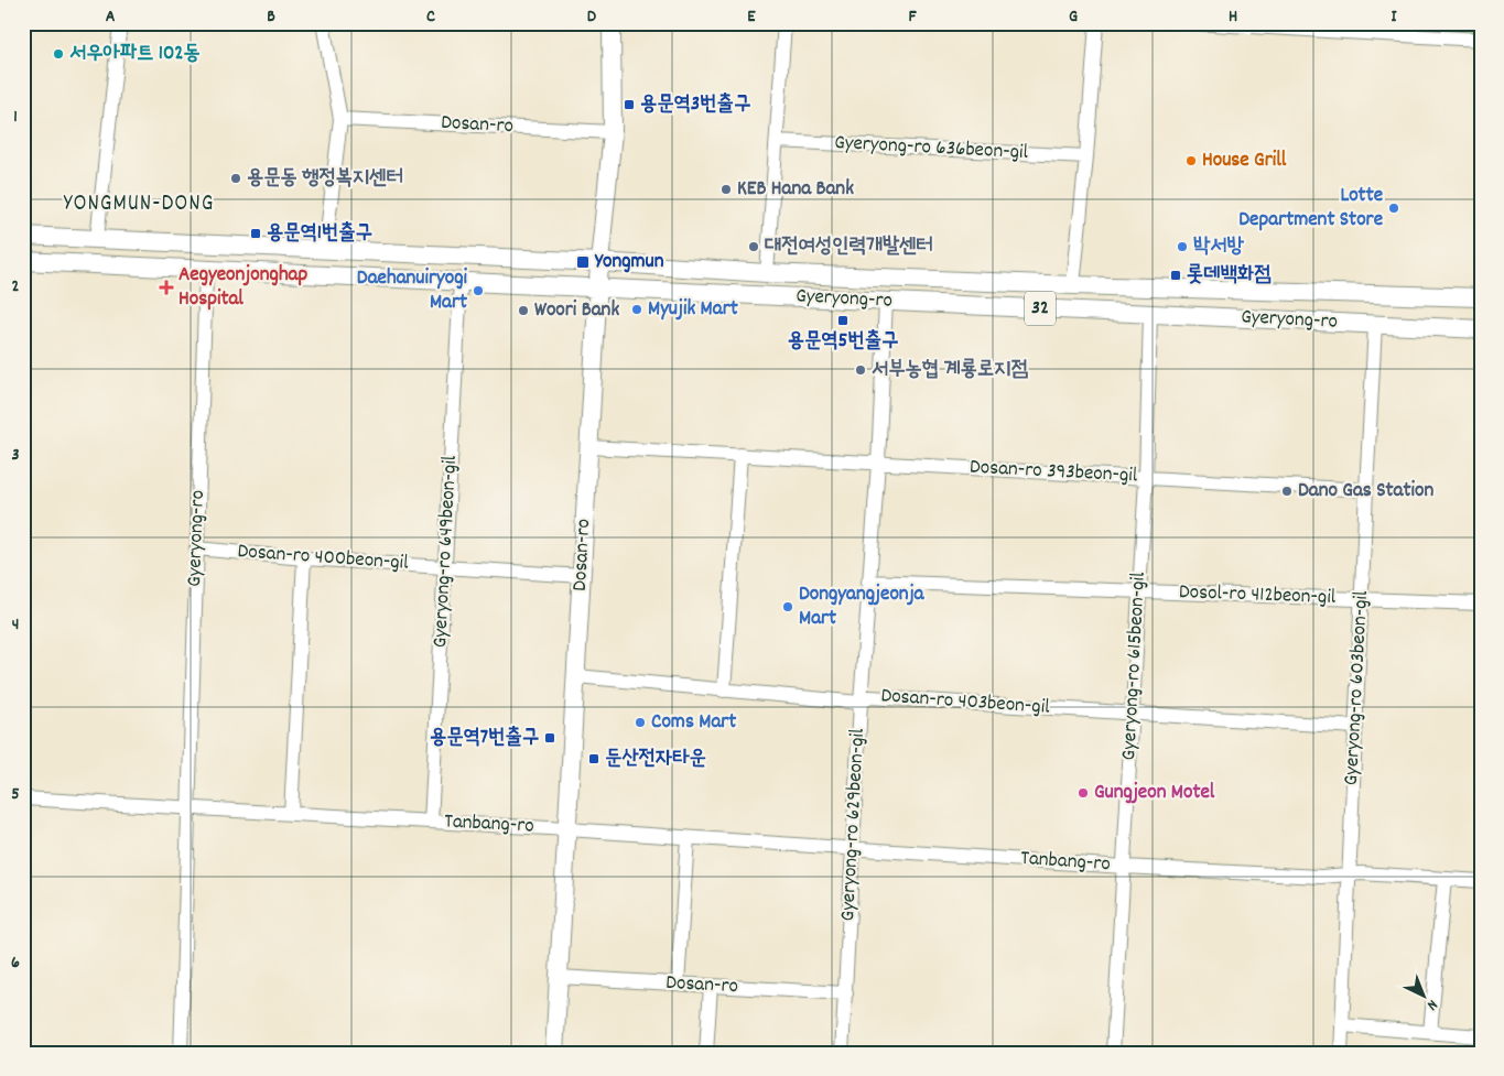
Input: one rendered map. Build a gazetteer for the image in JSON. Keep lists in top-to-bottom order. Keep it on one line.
{"streets":{"main road":["Dosan-ro","Gyeryong-ro","32"],"street":["Gyeryong-ro 636beon-gil","Dosan-ro 393beon-gil","Gyeryong-ro 649beon-gil","Dosan-ro 400beon-gil","Dosol-ro 412beon-gil","Gyeryong-ro 615beon-gil","Gyeryong-ro 603beon-gil","Dosan-ro 403beon-gil","Tanbang-ro","Gyeryong-ro 629beon-gil"]},"crossings":[["Dosan-ro","Gyeryong-ro"],["Dosan-ro","Dosan-ro 393beon-gil"],["Dosan-ro","Dosan-ro 400beon-gil"],["Dosan-ro","Dosan-ro 403beon-gil"],["Dosan-ro","Tanbang-ro"],["Dosan-ro","Gyeryong-ro 629beon-gil"],["Gyeryong-ro","Gyeryong-ro 649beon-gil"],["Gyeryong-ro","Dosan-ro 400beon-gil"],["Gyeryong-ro","Gyeryong-ro 615beon-gil"],["Gyeryong-ro","Gyeryong-ro 603beon-gil"],["Gyeryong-ro","Tanbang-ro"],["Gyeryong-ro","Gyeryong-ro 629beon-gil"],["Dosan-ro 393beon-gil","Gyeryong-ro 615beon-gil"],["Dosan-ro 393beon-gil","Gyeryong-ro 603beon-gil"],["Dosan-ro 393beon-gil","Gyeryong-ro 629beon-gil"],["Gyeryong-ro 649beon-gil","Dosan-ro 400beon-gil"],["Gyeryong-ro 649beon-gil","Tanbang-ro"],["Dosol-ro 412beon-gil","Gyeryong-ro 615beon-gil"],["Dosol-ro 412beon-gil","Gyeryong-ro 603beon-gil"],["Dosol-ro 412beon-gil","Gyeryong-ro 629beon-gil"],["Gyeryong-ro 615beon-gil","Dosan-ro 403beon-gil"],["Gyeryong-ro 615beon-gil","Tanbang-ro"],["Gyeryong-ro 603beon-gil","Dosan-ro 403beon-gil"],["Gyeryong-ro 603beon-gil","Tanbang-ro"],["Dosan-ro 403beon-gil","Gyeryong-ro 629beon-gil"],["Tanbang-ro","Gyeryong-ro 629beon-gil"]],"districts":["YONGMUN-DONG"],"places":{"other":["서우아파트 102동","House Grill","용문동 행정복지센터","KEB Hana Bank","Lotte Department Store","대전여성인력개발센터","박서방","Daehanuiryogi Mart","Myujik Mart","Woori Bank","서부농협 계룡로지점","Dano Gas Station","Dongyangjeonja Mart","Coms Mart","Gungjeon Motel"],"transit":["용문역3번출구","용문역1번출구","Yongmun","롯데백화점","용문역5번출구","용문역7번출구","둔산전자타운"],"health":["Aegyeonjonghap Hospital"]},"north":"bottom right","grid":{"columns":["A","B","C","D","E","F","G","H","I"],"rows":["1","2","3","4","5","6"]}}
